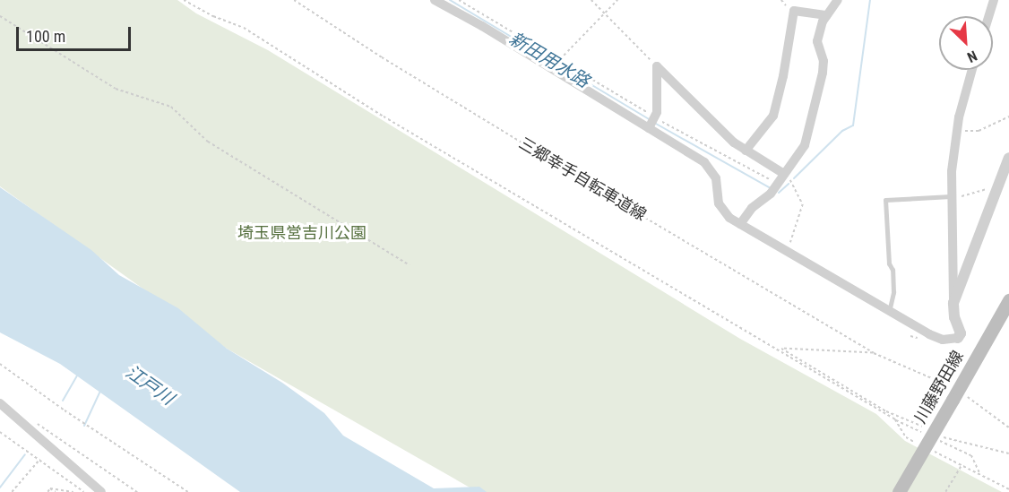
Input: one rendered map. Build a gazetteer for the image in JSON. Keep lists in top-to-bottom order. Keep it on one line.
{"streets":{"main road":["川藤野田線"],"path":["三郷幸手自転車道線"]},"crossings":[["三郷幸手自転車道線","川藤野田線"]],"water":["新田用水路","江戸川"],"parks":["埼玉県営吉川公園"],"scale_bar":"100 m","north":"bottom right"}
